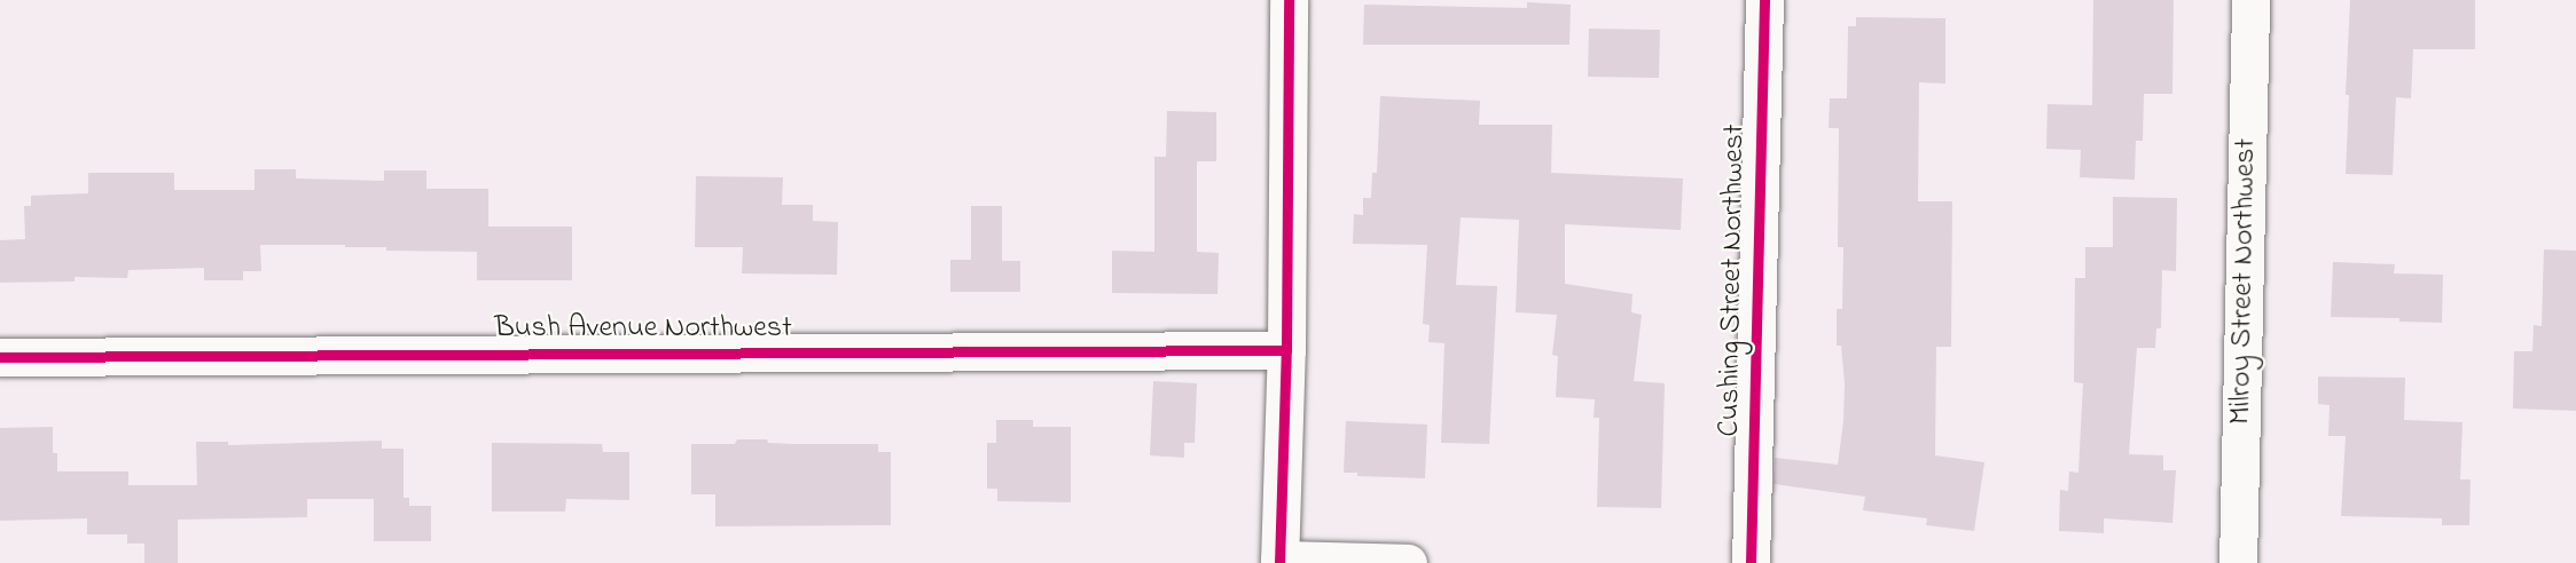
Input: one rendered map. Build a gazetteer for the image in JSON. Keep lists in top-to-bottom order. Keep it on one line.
{"streets":{"street":["Cushing Street Northwest","Milroy Street Northwest","Bush Avenue Northwest"]}}
